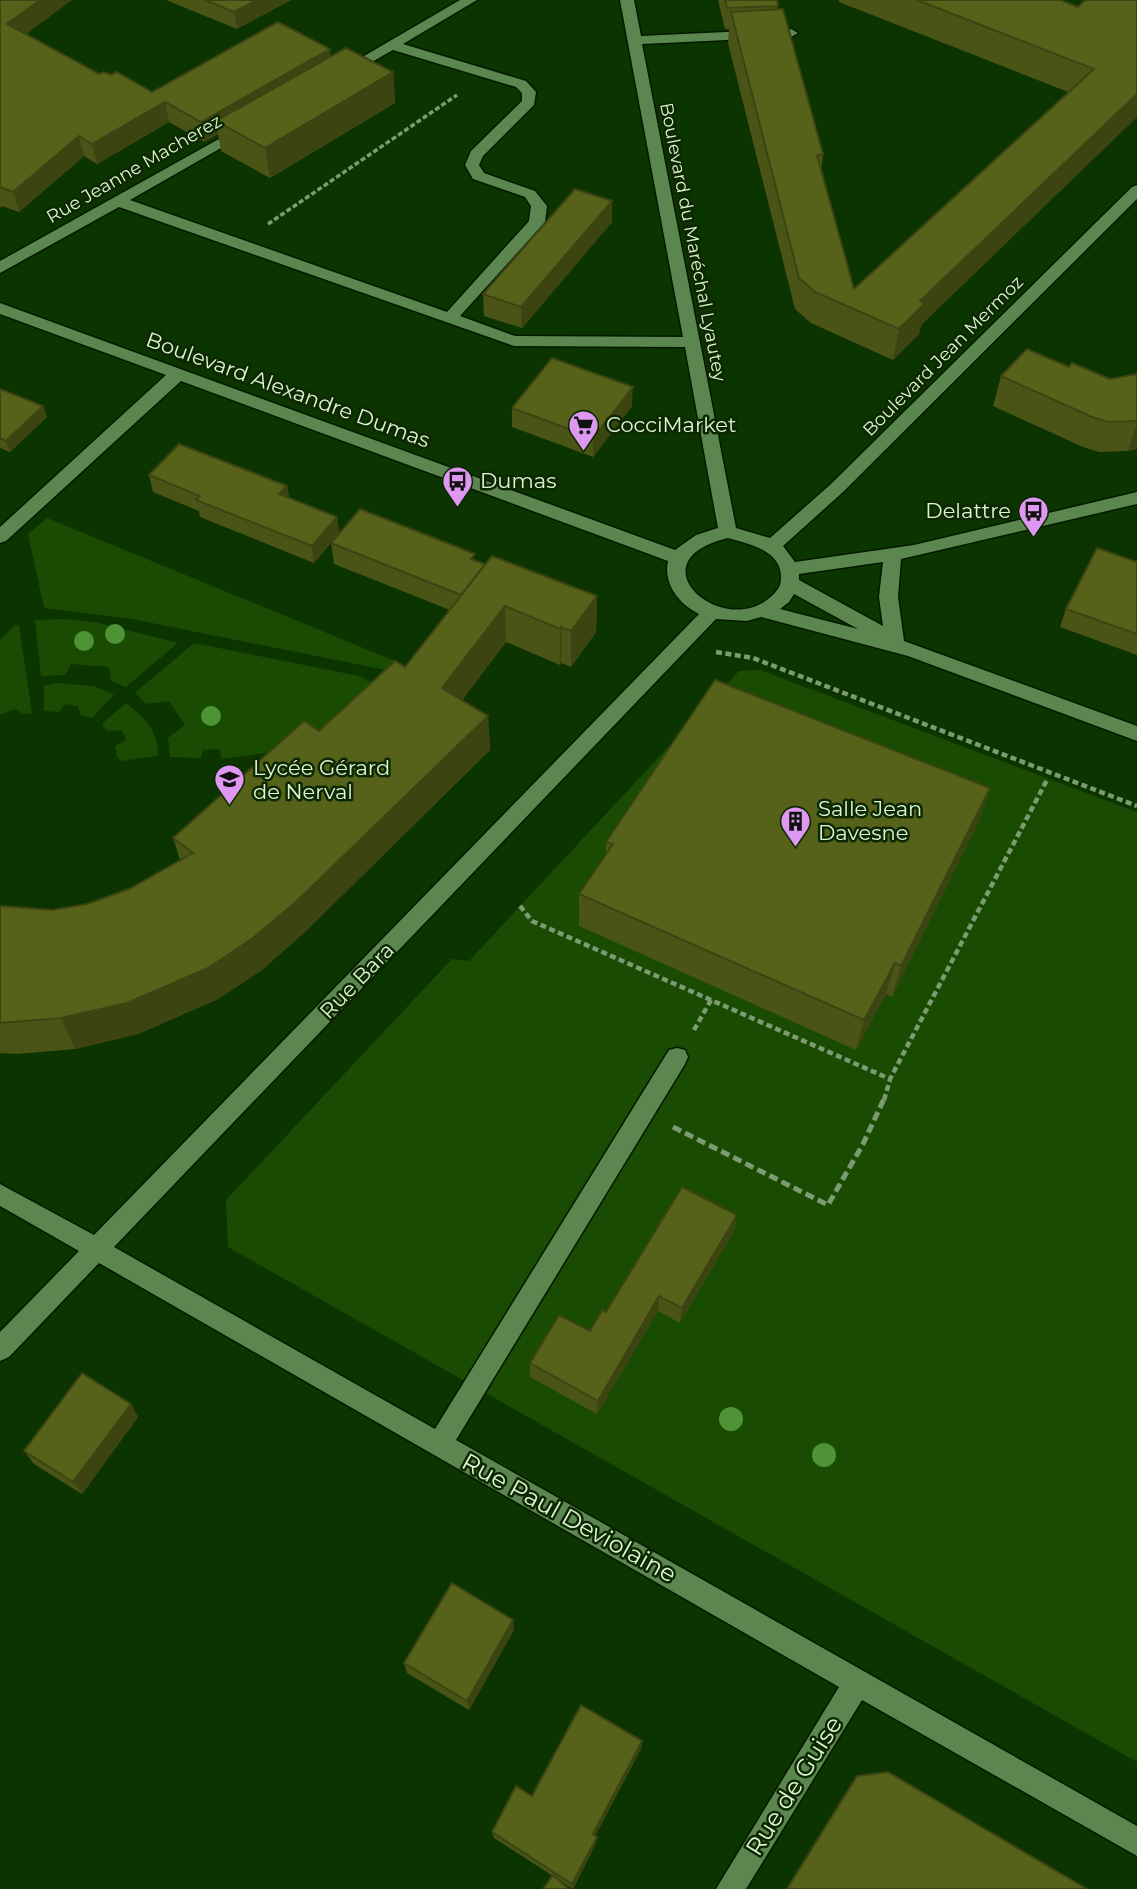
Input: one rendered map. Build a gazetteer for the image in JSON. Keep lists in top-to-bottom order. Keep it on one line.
{"streets":{"street":["Rue Jeanne Macherez","Boulevard du Maréchal Lyautey","Boulevard Jean Mermoz","Boulevard Alexandre Dumas","Rue Bara","Rue Paul Deviolaine","Rue de Guise"]},"crossings":[["Boulevard du Maréchal Lyautey","Boulevard Jean Mermoz"],["Boulevard du Maréchal Lyautey","Boulevard Alexandre Dumas"],["Boulevard du Maréchal Lyautey","Rue Bara"],["Boulevard Jean Mermoz","Boulevard Alexandre Dumas"],["Boulevard Jean Mermoz","Rue Bara"],["Boulevard Alexandre Dumas","Rue Bara"],["Rue Bara","Rue Paul Deviolaine"],["Rue Paul Deviolaine","Rue de Guise"]],"places":{"supermarket":["CocciMarket"],"bus stop":["Dumas","Delattre"],"school or university":["Lycée Gérard de Nerval"],"building":["Salle Jean Davesne"]}}
